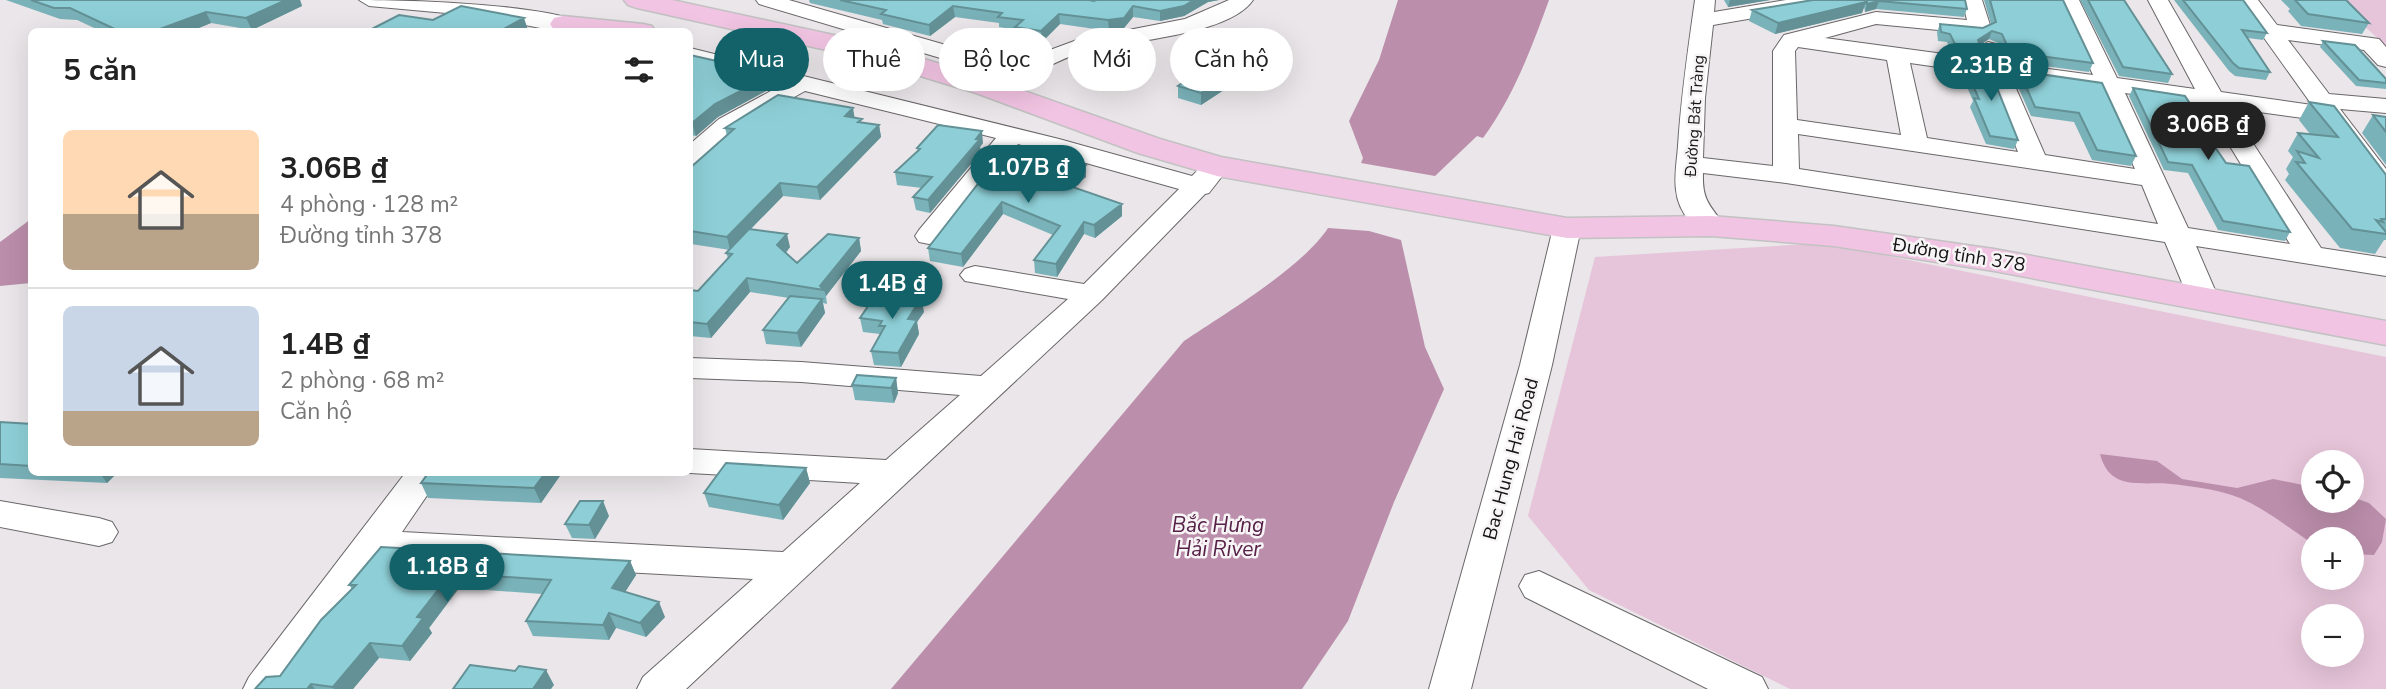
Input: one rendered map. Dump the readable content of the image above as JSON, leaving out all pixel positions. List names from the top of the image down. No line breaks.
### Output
{"streets":{"main road":["Đường tỉnh 378"],"street":["Đường Bát Tràng","Bac Hung Hai Road"]},"crossings":[["Đường Bát Tràng","Đường tỉnh 378"],["Đường tỉnh 378","Bac Hung Hai Road"]],"water":["Bắc Hưng Hải River"],"page":{"chip":["Mua","Thuê","Bộ lọc","Mới","Căn hộ"],"heading":"5 căn","price":["2.31B ₫","3.06B ₫","1.07B ₫","1.4B ₫","1.18B ₫"],"list":[{"name":"3.06B ₫","note":"4 phòng · 128 m² · Đường tỉnh 378"},{"name":"1.4B ₫","note":"2 phòng · 68 m² · Căn hộ"}],"map_buttons":["+","−"]}}
